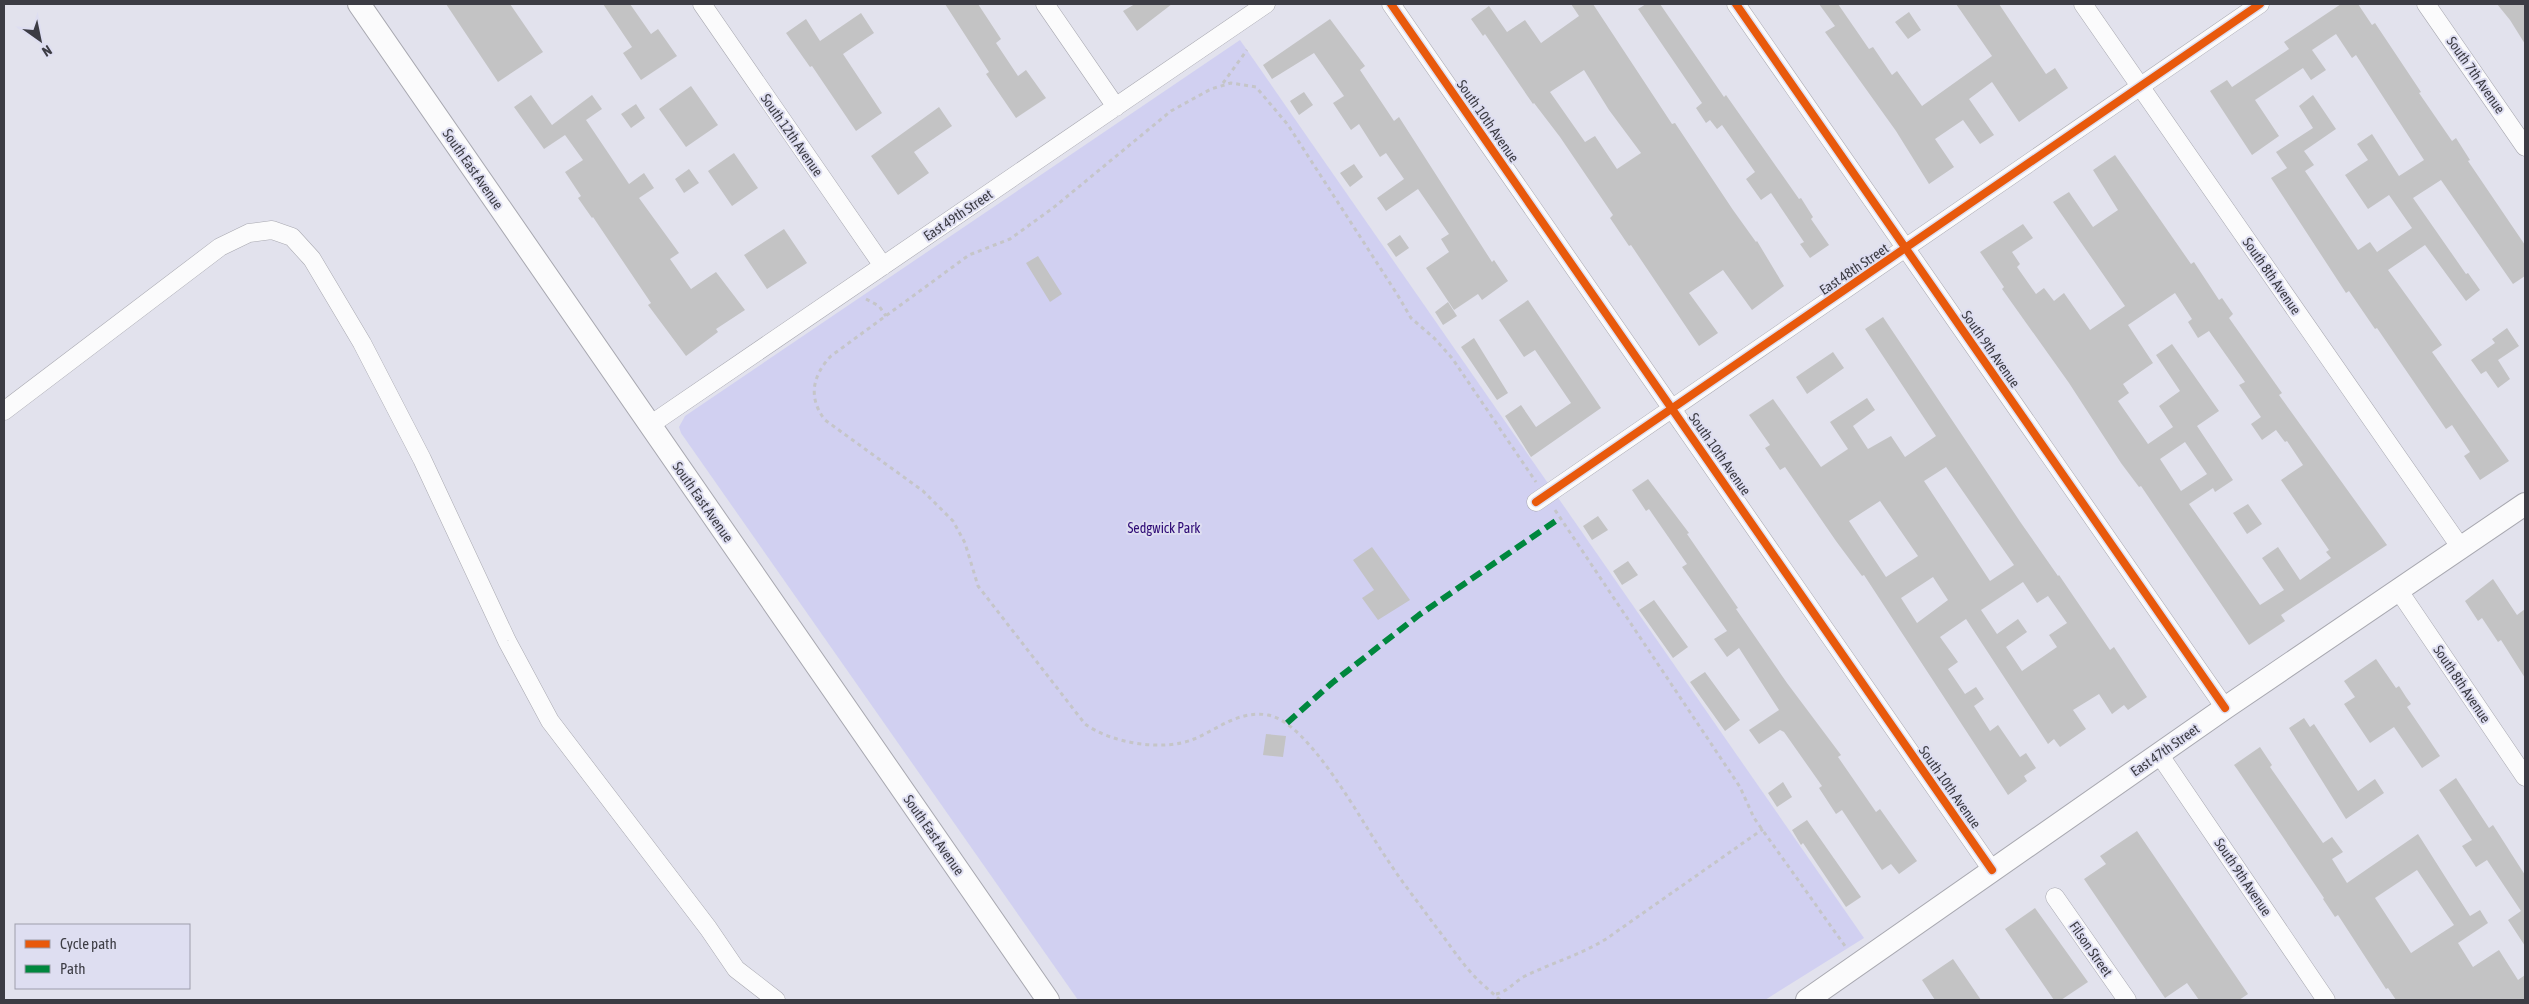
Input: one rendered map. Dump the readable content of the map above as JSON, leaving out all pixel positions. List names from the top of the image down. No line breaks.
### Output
{"streets":{"main road":["South East Avenue","East 47th Street"],"street":["South 7th Avenue","South 10th Avenue","South 12th Avenue","East 49th Street","East 48th Street","South 8th Avenue","South 9th Avenue","Filson Street"]},"crossings":[["South 10th Avenue","East 48th Street"],["South 10th Avenue","East 47th Street"],["South 12th Avenue","East 49th Street"],["South East Avenue","East 49th Street"],["East 48th Street","South 8th Avenue"],["East 48th Street","South 9th Avenue"],["South 8th Avenue","East 47th Street"],["South 9th Avenue","East 47th Street"]],"parks":["Sedgwick Park"],"legend":["Cycle path","Path"],"north":"bottom right"}
